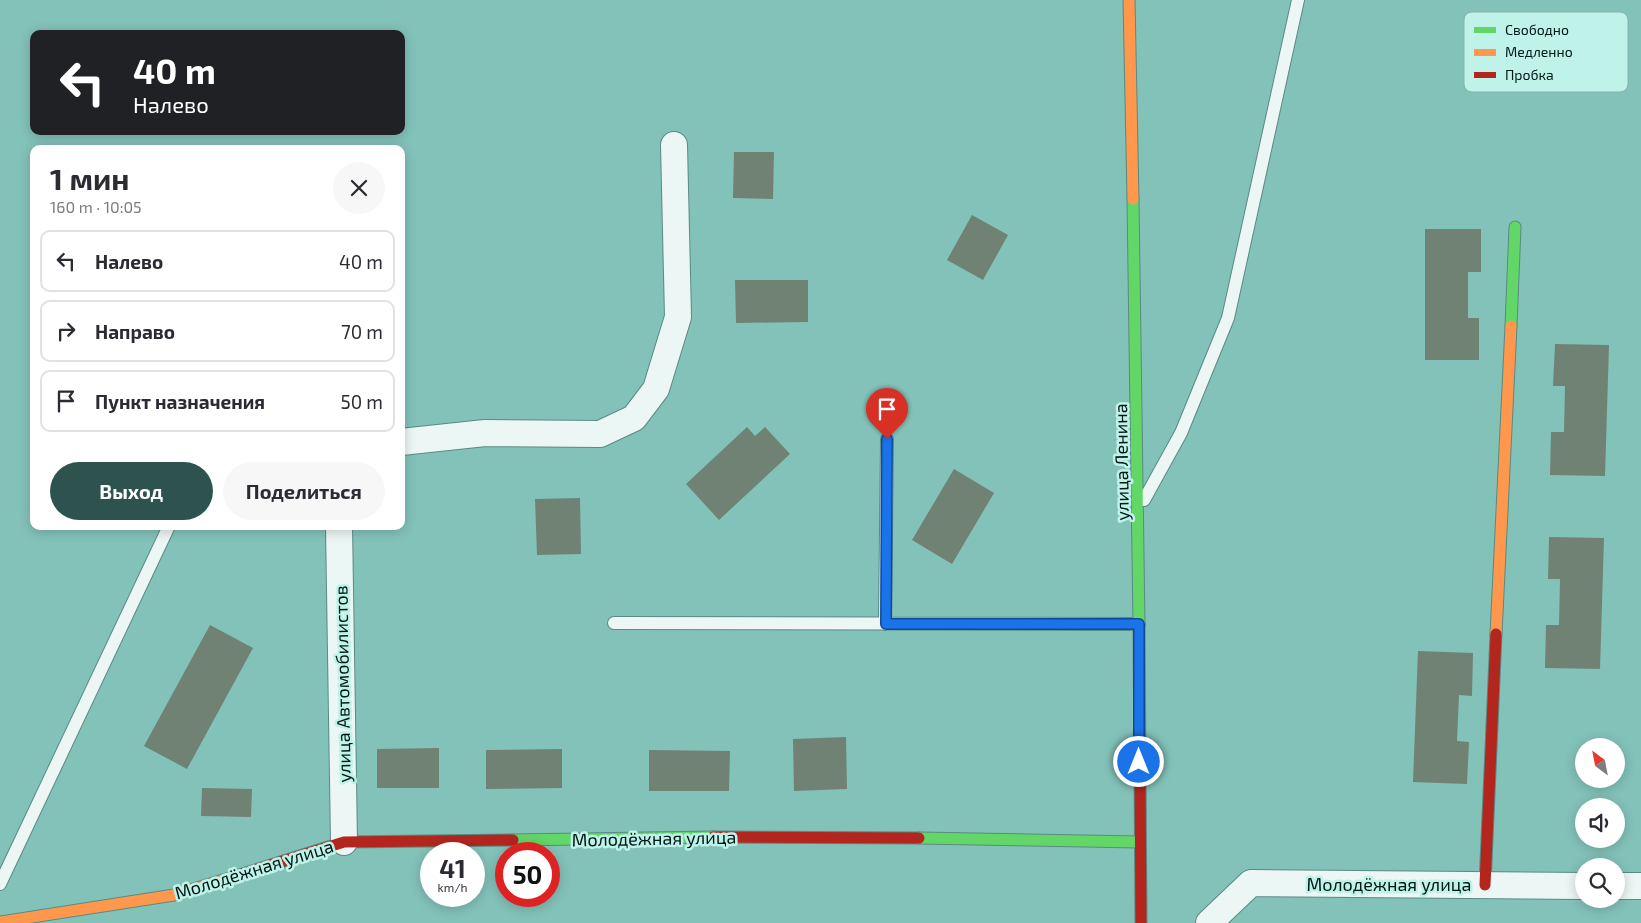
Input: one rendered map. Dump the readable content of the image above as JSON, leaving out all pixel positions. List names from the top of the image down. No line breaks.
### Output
{"streets":{"street":["улица Ленина","улица Автомобилистов","Молодёжная улица"]},"crossings":[["улица Ленина","Молодёжная улица"],["улица Автомобилистов","Молодёжная улица"]],"legend":["Свободно","Медленно","Пробка"],"north":"top left","page":{"turn":["40 m","Налево"],"heading":["1 мин","160 m · 10:05"],"list":[{"name":"Налево","value":"40 m"},{"name":"Направо","value":"70 m"},{"name":"Пункт назначения","value":"50 m"}],"buttons":["Выход","Поделиться"],"speed":"41 km/h","limit":"50"}}
